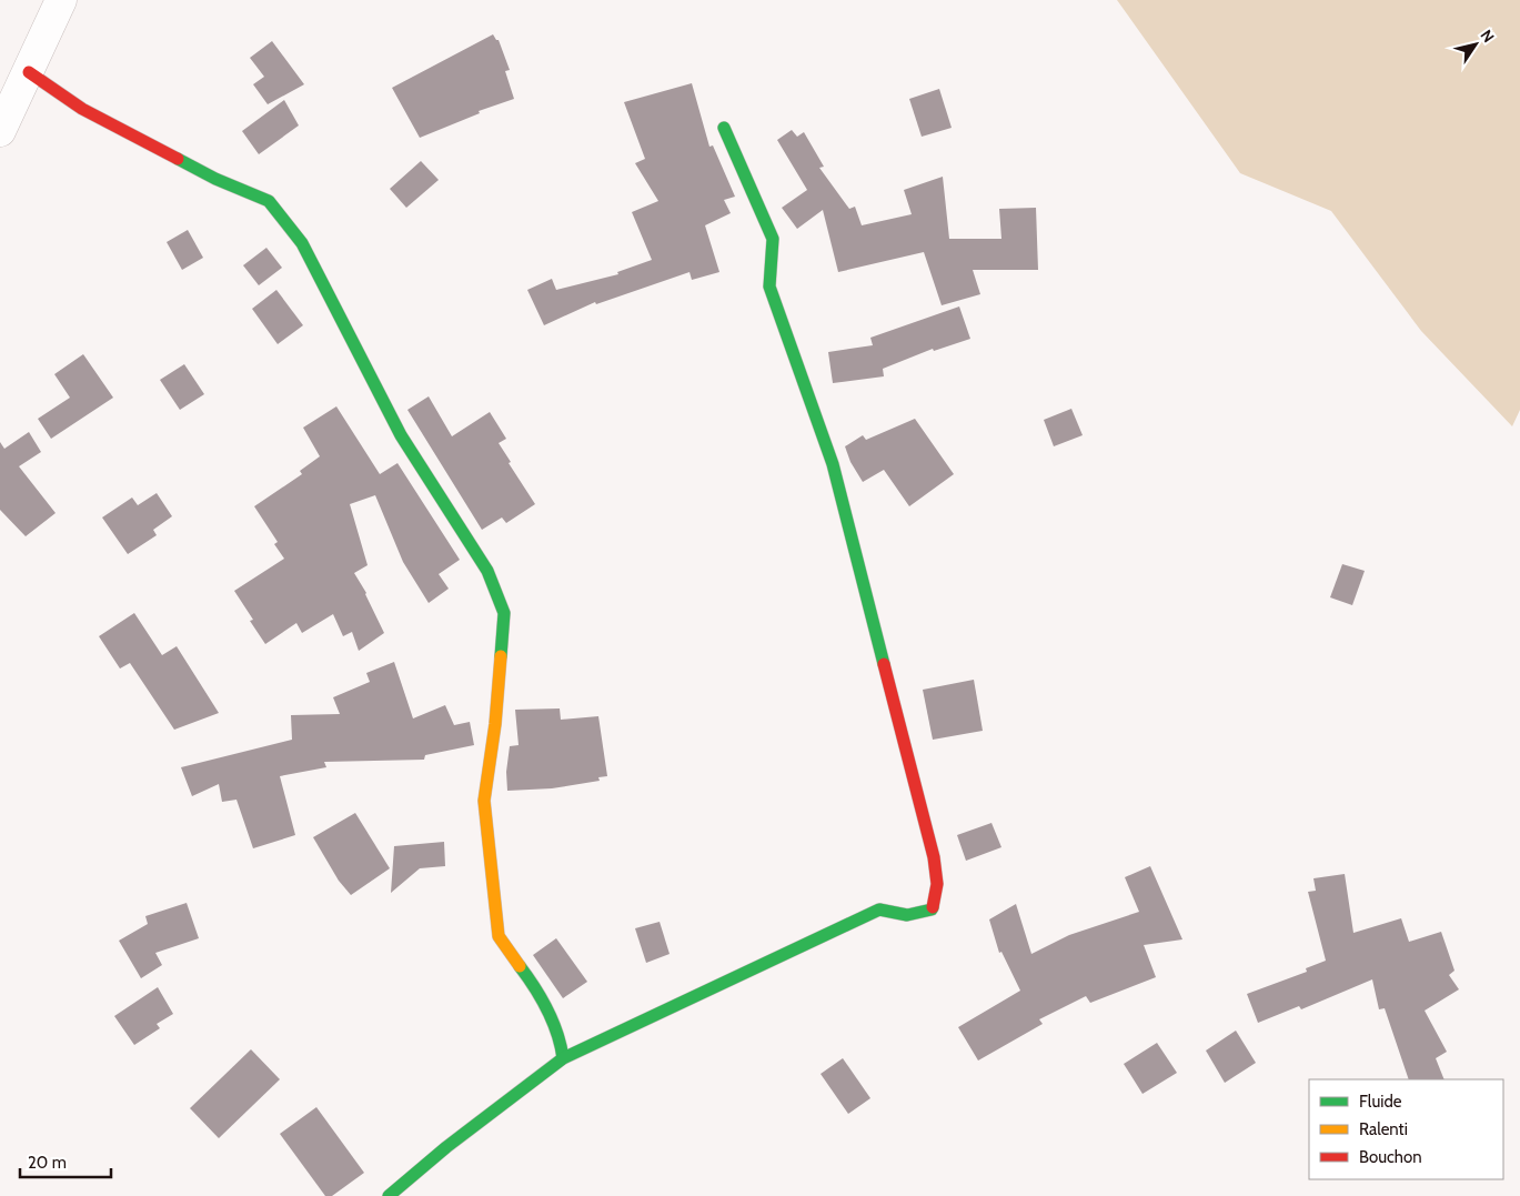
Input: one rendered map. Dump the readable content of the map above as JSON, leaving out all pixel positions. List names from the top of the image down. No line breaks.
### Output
{"legend":["Fluide","Ralenti","Bouchon"],"scale_bar":"20 m","north":"top right"}
